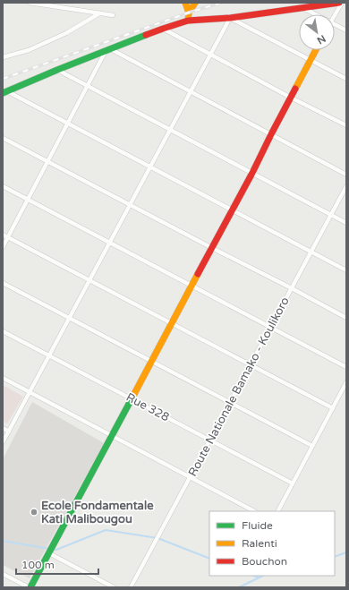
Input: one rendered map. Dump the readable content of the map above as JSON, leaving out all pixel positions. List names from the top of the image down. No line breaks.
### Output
{"streets":{"street":["Route Nationale Bamako - Koulikoro","Rue 328"]},"crossings":[["Route Nationale Bamako - Koulikoro","Rue 328"]],"places":["Ecole Fondamentale Kati Malibougou"],"legend":["Fluide","Ralenti","Bouchon"],"scale_bar":"100 m","north":"bottom right"}
